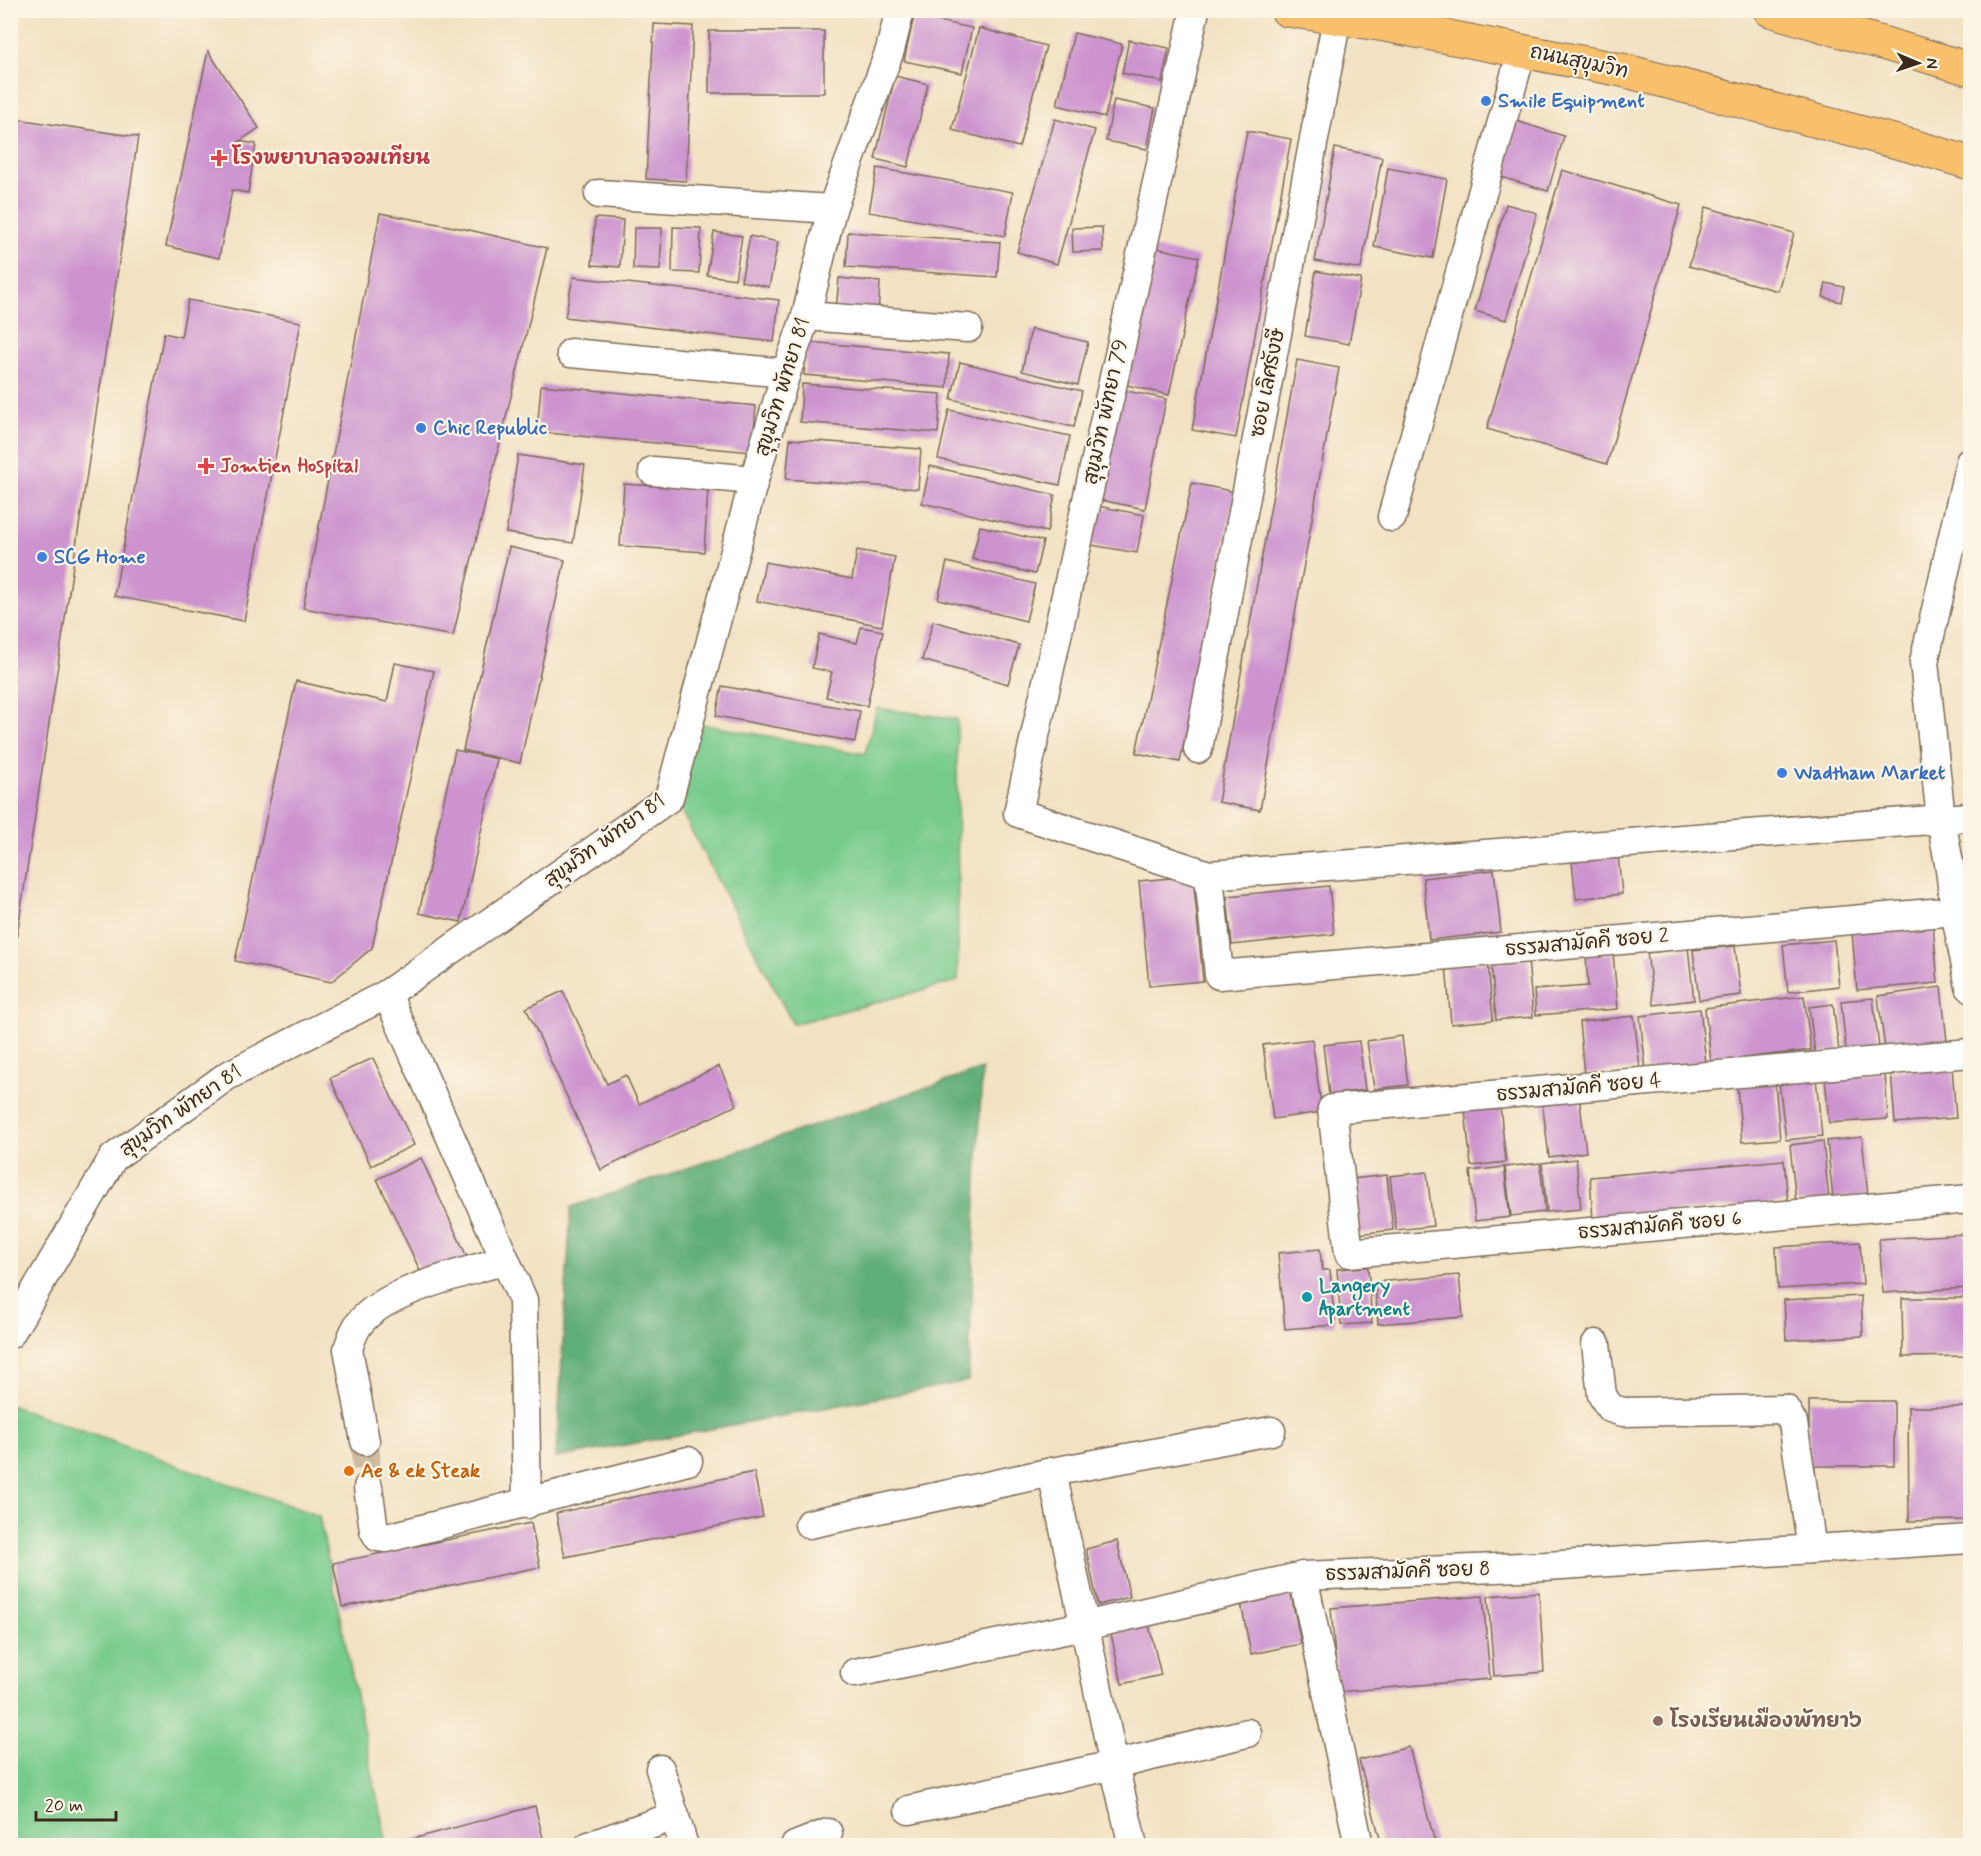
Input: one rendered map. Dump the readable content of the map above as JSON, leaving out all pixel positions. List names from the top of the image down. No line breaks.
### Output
{"streets":{"highway":["ถนนสุขุมวิท"],"street":["ซอย เลิศรังษี","สุขุมวิท พัทยา 81","สุขุมวิท พัทยา 79","ธรรมสามัคคี ซอย 2","ธรรมสามัคคี ซอย 4","ธรรมสามัคคี ซอย 6","ธรรมสามัคคี ซอย 8"]},"crossings":[["ถนนสุขุมวิท","ซอย เลิศรังษี"],["สุขุมวิท พัทยา 79","ธรรมสามัคคี ซอย 2"],["ธรรมสามัคคี ซอย 4","ธรรมสามัคคี ซอย 6"]],"places":{"other":["Smile Equipment","Chic Republic","SCG Home","Wadtham Market","Langery Apartment","Ae & ek Steak","โรงเรียนเมืองพัทยา๖"],"health":["โรงพยาบาลจอมเทียน","Jomtien Hospital"]},"scale_bar":"20 m","north":"right"}
